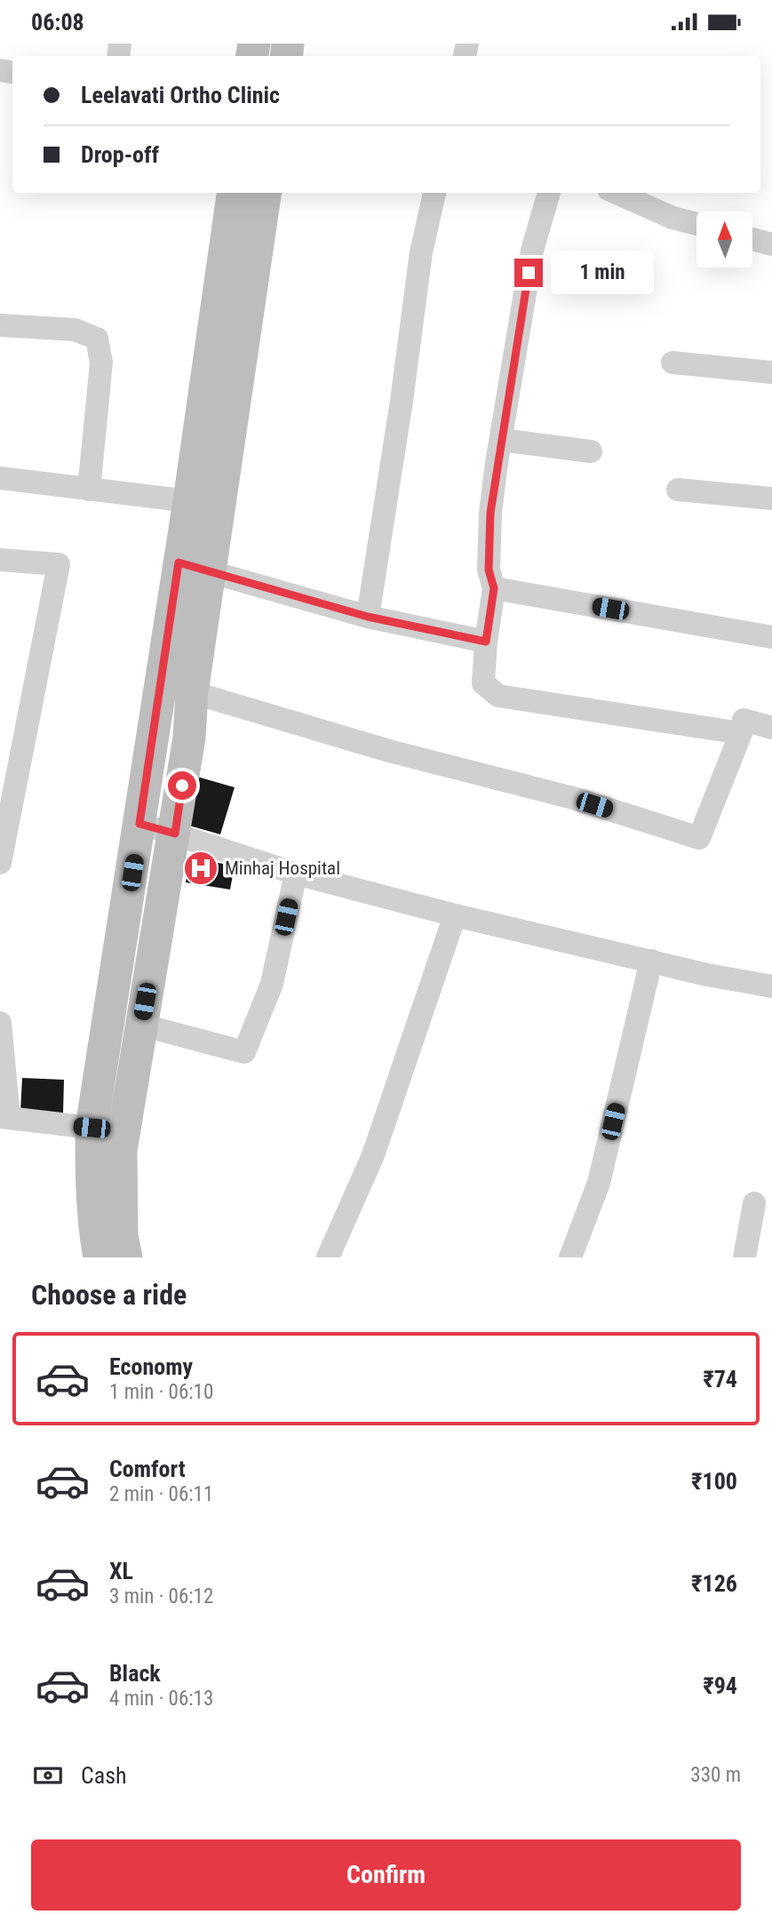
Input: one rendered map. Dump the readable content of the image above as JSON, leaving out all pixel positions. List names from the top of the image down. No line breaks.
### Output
{"places":{"hospital":["Minhaj Hospital"]},"north":"top","page":{"status":"06:08","banner":["Leelavati Ortho Clinic","Drop-off"],"bubble":"1 min","heading":"Choose a ride","list":[{"name":"Economy","note":"1 min · 06:10","value":"₹74"},{"name":"Comfort","note":"2 min · 06:11","value":"₹100"},{"name":"XL","note":"3 min · 06:12","value":"₹126"},{"name":"Black","note":"4 min · 06:13","value":"₹94"}],"pay":["Cash","330 m"],"buttons":"Confirm"}}
